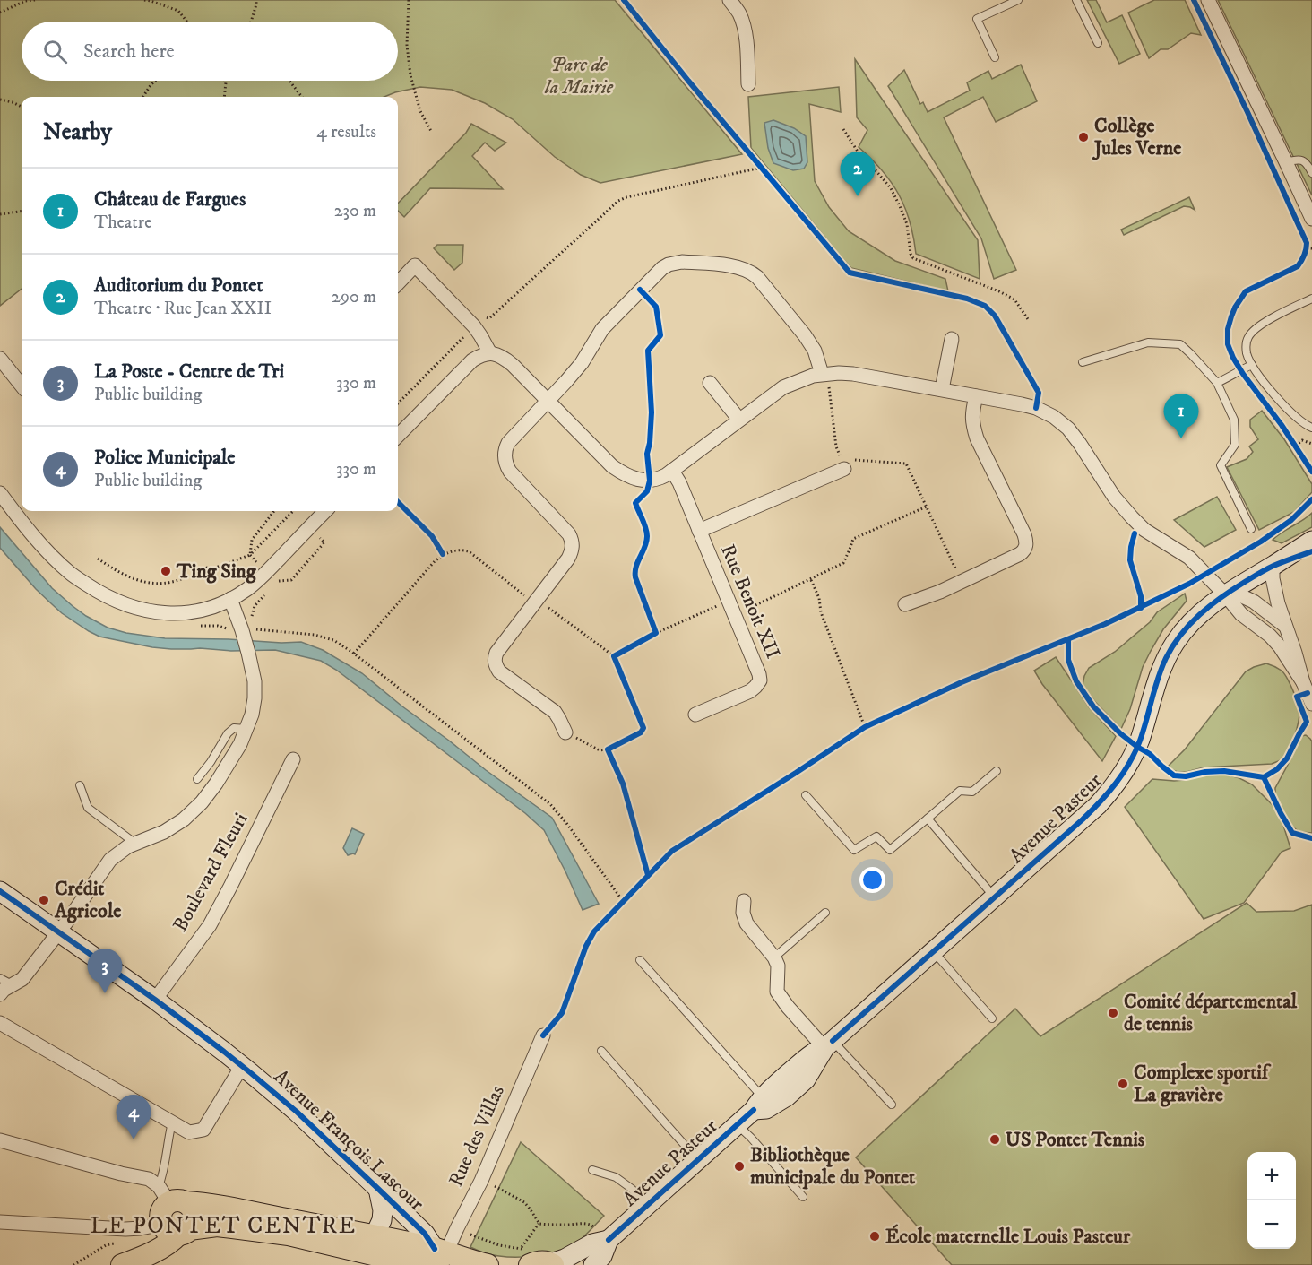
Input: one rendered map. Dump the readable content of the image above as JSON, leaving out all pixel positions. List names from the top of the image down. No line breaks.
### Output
{"streets":{"main road":["Avenue Pasteur","Avenue François Lascour"],"street":["Rue Benoit XII","Boulevard Fleuri","Rue des Villas"]},"crossings":[["Boulevard Fleuri","Avenue François Lascour"],["Rue des Villas","Avenue François Lascour"]],"districts":["LE PONTET CENTRE"],"parks":["Parc de la Mairie"],"places":["Collège Jules Verne","Ting Sing","Crédit Agricole","Comité départemental de tennis","Complexe sportif La gravière","US Pontet Tennis","Bibliothèque municipale du Pontet","École maternelle Louis Pasteur"],"page":{"search":"Search here","heading":["Nearby","4 results"],"pins":["2","1","3","4"],"list":[{"mark":"1","name":"Château de Fargues","note":"Theatre","value":"230 m"},{"mark":"2","name":"Auditorium du Pontet","note":"Theatre · Rue Jean XXII","value":"290 m"},{"mark":"3","name":"La Poste - Centre de Tri","note":"Public building","value":"330 m"},{"mark":"4","name":"Police Municipale","note":"Public building","value":"330 m"}],"map_buttons":["+","−"]}}
